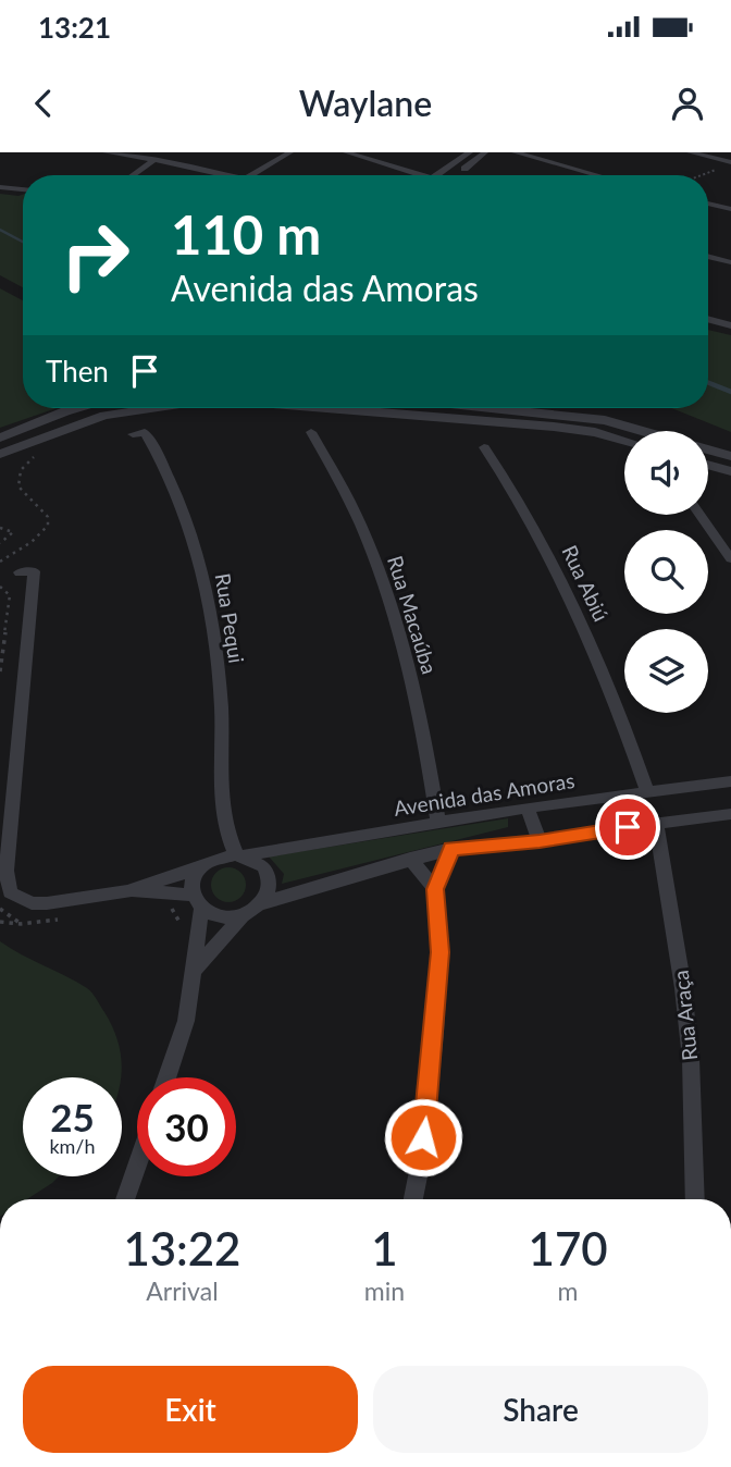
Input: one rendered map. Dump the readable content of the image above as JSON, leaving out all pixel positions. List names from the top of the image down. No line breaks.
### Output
{"streets":{"street":["Rua Abiú","Rua Macaúba","Rua Pequi","Avenida das Amoras","Rua Araça"]},"crossings":[["Rua Abiú","Avenida das Amoras"],["Rua Macaúba","Avenida das Amoras"],["Rua Pequi","Avenida das Amoras"]],"page":{"status":"13:21","header":"Waylane","turn":["110 m","Avenida das Amoras"],"then":"Then","speed":"25 km/h","limit":"30","eta":["13:22","Arrival","1","min","170","m"],"buttons":["Exit","Share"]}}
